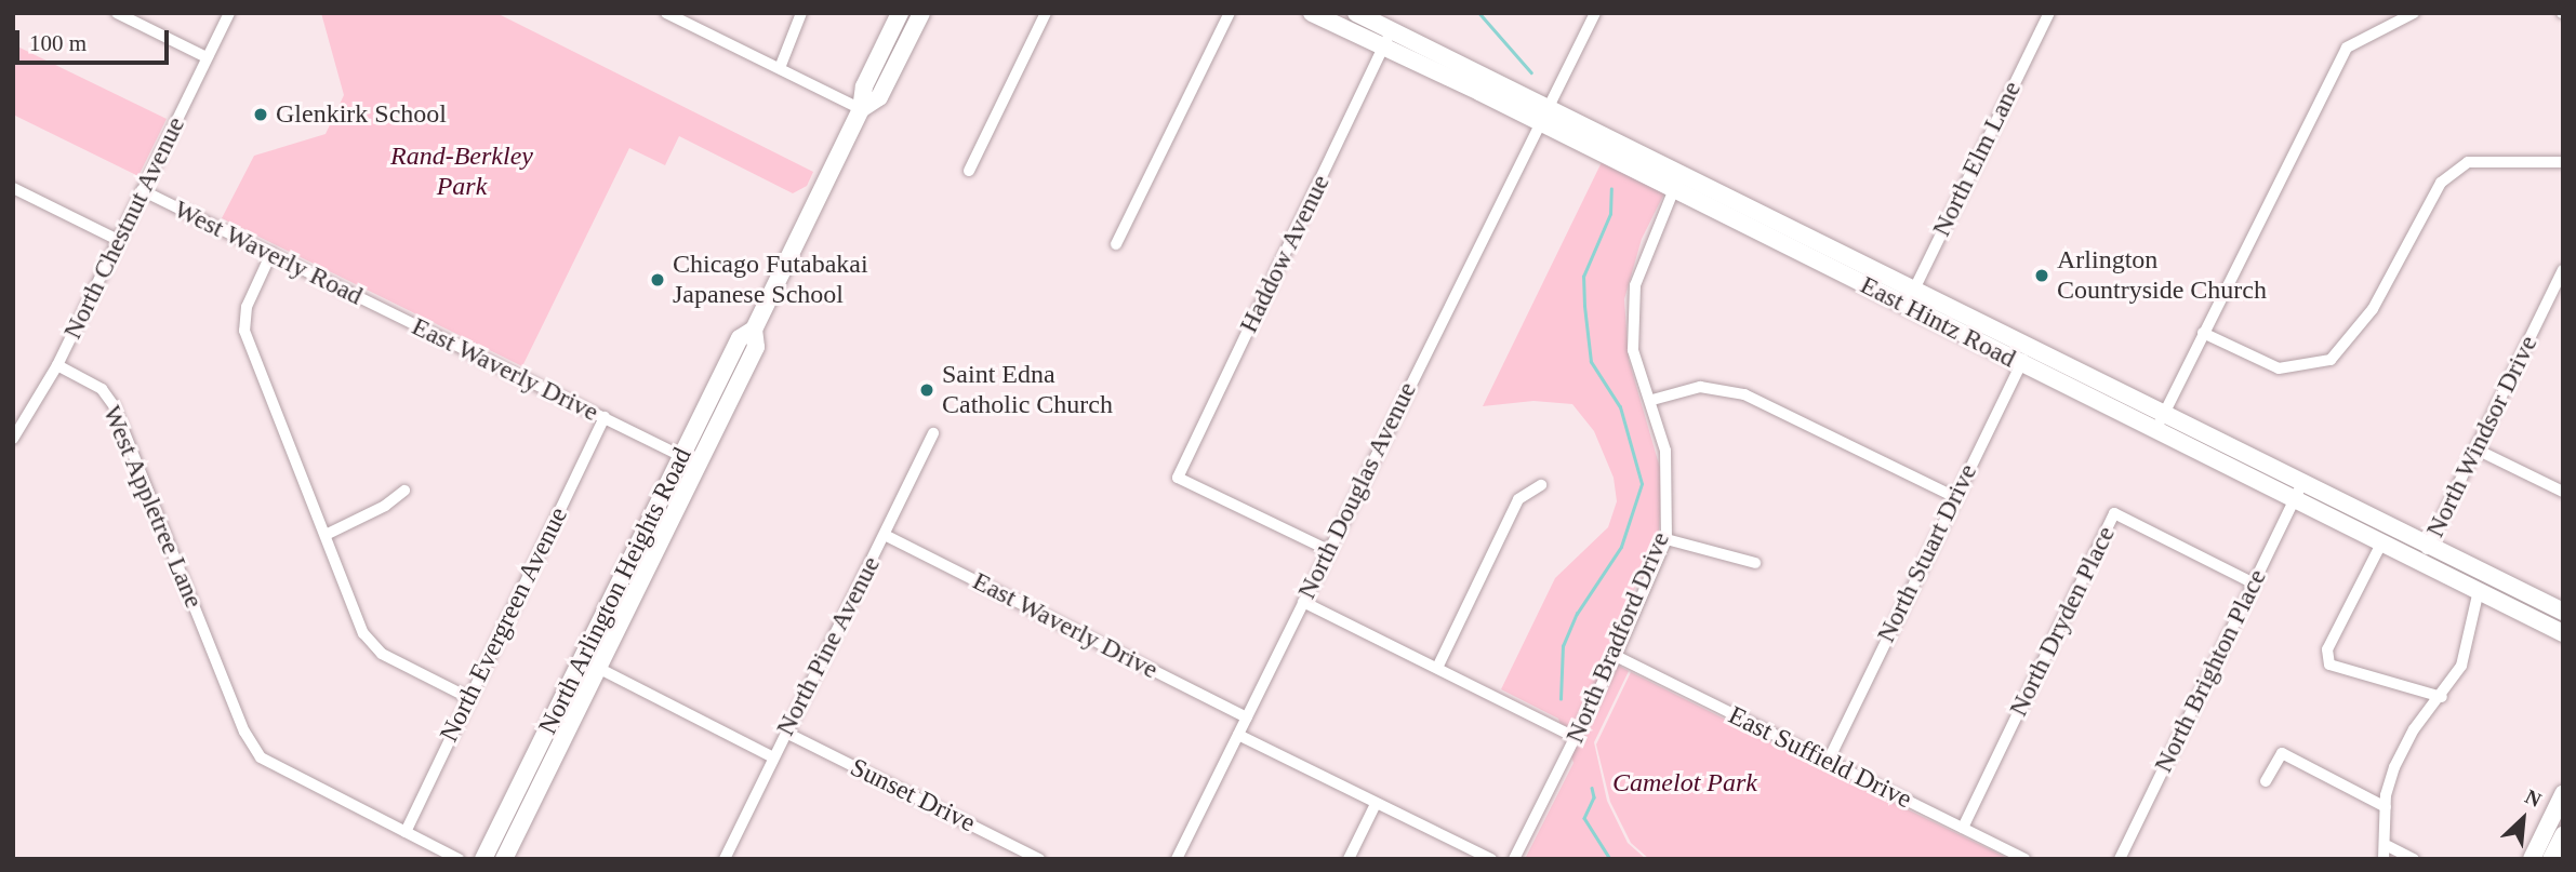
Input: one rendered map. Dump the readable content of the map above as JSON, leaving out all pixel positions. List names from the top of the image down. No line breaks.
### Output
{"streets":{"main road":["East Hintz Road","North Arlington Heights Road"],"street":["North Elm Lane","North Chestnut Avenue","West Waverly Road","Haddow Avenue","East Waverly Drive","North Windsor Drive","North Douglas Avenue","West Appletree Lane","North Stuart Drive","North Dryden Place","North Evergreen Avenue","North Bradford Drive","North Pine Avenue","North Brighton Place","East Suffield Drive","Sunset Drive"]},"crossings":[["North Elm Lane","East Hintz Road"],["North Chestnut Avenue","West Waverly Road"],["North Chestnut Avenue","West Appletree Lane"],["West Waverly Road","East Waverly Drive"],["Haddow Avenue","East Hintz Road"],["Haddow Avenue","North Douglas Avenue"],["East Hintz Road","North Windsor Drive"],["East Hintz Road","North Douglas Avenue"],["East Hintz Road","North Stuart Drive"],["East Hintz Road","North Bradford Drive"],["East Hintz Road","North Brighton Place"],["East Waverly Drive","North Douglas Avenue"],["East Waverly Drive","North Arlington Heights Road"],["East Waverly Drive","North Evergreen Avenue"],["East Waverly Drive","North Pine Avenue"],["West Appletree Lane","North Evergreen Avenue"],["North Stuart Drive","East Suffield Drive"],["North Dryden Place","North Brighton Place"],["North Dryden Place","East Suffield Drive"],["North Bradford Drive","East Suffield Drive"],["North Pine Avenue","Sunset Drive"]],"parks":["Rand-Berkley Park","Camelot Park"],"places":["Glenkirk School","Arlington Countryside Church","Chicago Futabakai Japanese School","Saint Edna Catholic Church"],"scale_bar":"100 m","north":"top right"}
